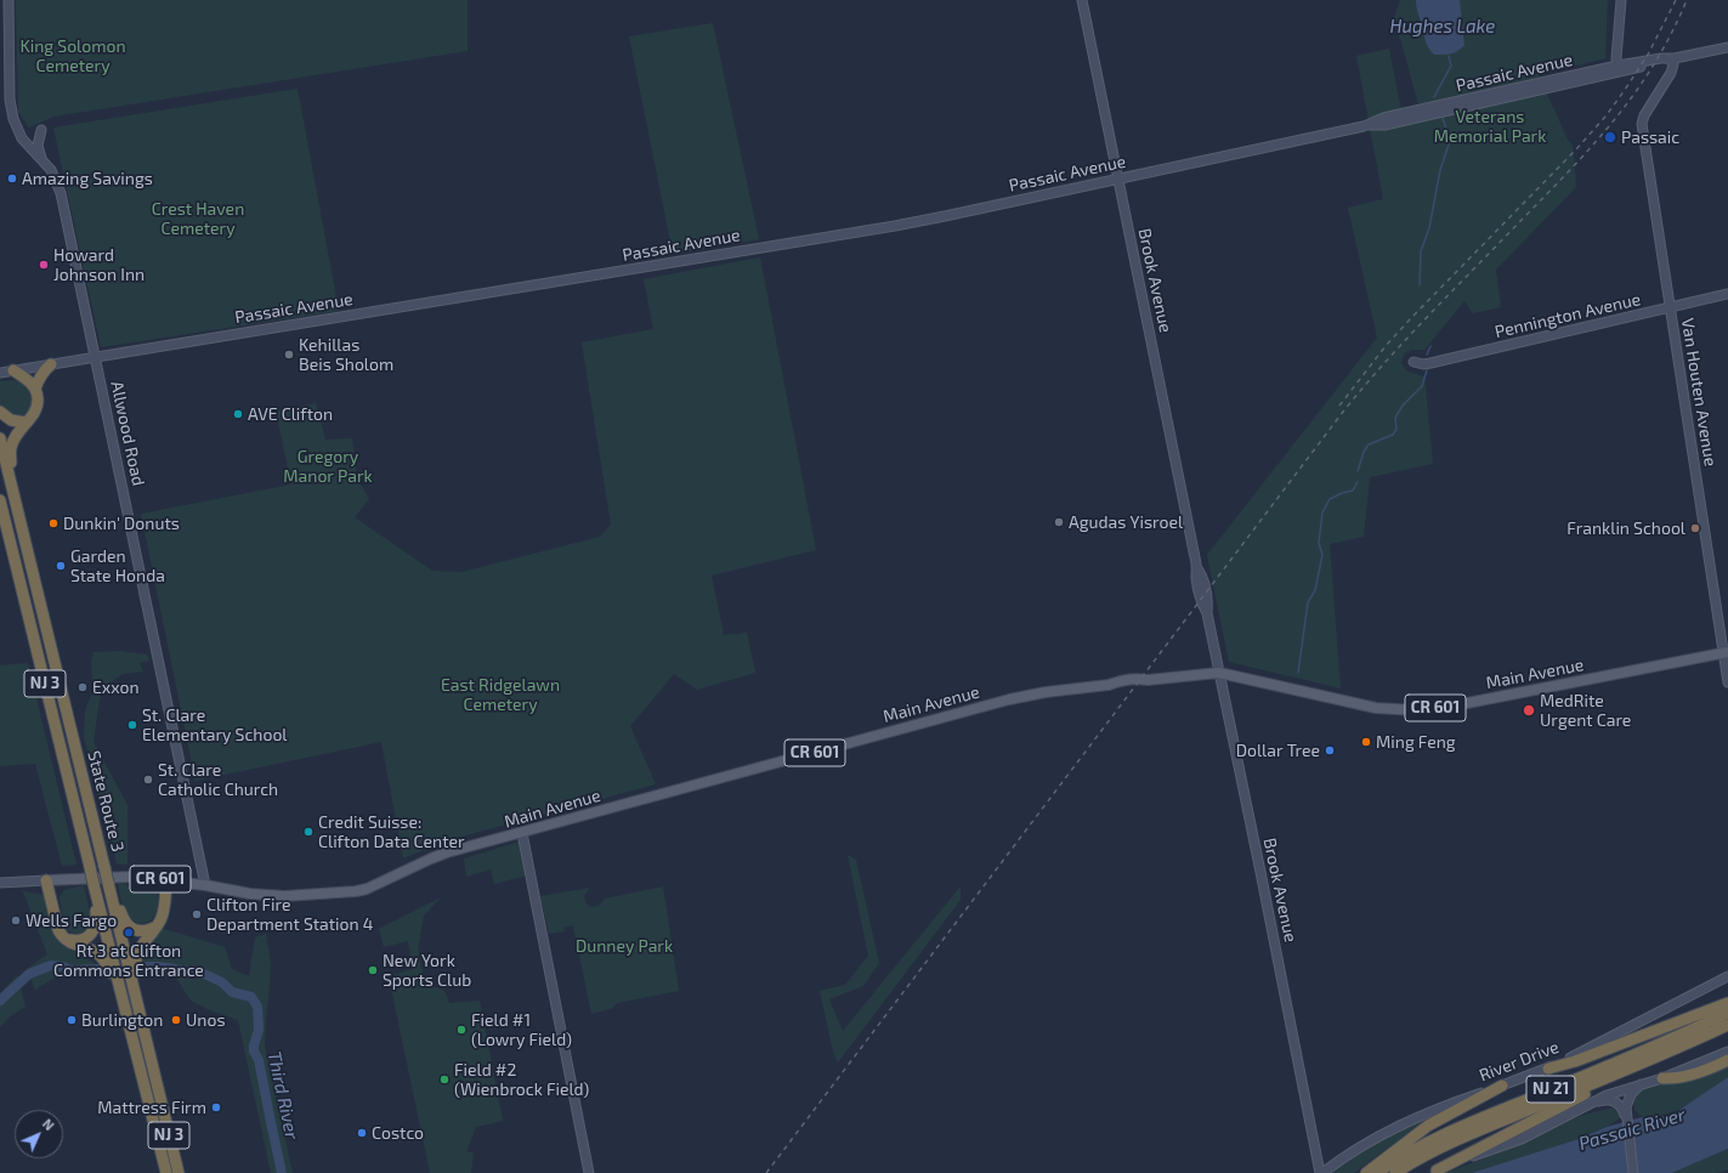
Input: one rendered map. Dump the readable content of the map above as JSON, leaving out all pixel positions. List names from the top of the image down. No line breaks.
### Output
{"streets":{"highway":["NJ 3","State Route 3","NJ 21"],"main road":["Passaic Avenue","Brook Avenue","Pennington Avenue","Van Houten Avenue","Allwood Road","Main Avenue","CR 601","River Drive"]},"crossings":[["Passaic Avenue","Brook Avenue"],["Passaic Avenue","Van Houten Avenue"],["Passaic Avenue","Allwood Road"],["Brook Avenue","Main Avenue"],["Brook Avenue","River Drive"],["Pennington Avenue","Van Houten Avenue"],["Van Houten Avenue","Main Avenue"],["Allwood Road","Main Avenue"]],"water":["Hughes Lake","Third River","Passaic River"],"parks":["King Solomon Cemetery","Veterans Memorial Park","Crest Haven Cemetery","Gregory Manor Park","East Ridgelawn Cemetery","Dunney Park"],"places":["Passaic","Amazing Savings","Howard Johnson Inn","Kehillas Beis Sholom","AVE Clifton","Agudas Yisroel","Dunkin' Donuts","Franklin School","Garden State Honda","Exxon","MedRite Urgent Care","St. Clare Elementary School","Ming Feng","Dollar Tree","St. Clare Catholic Church","Credit Suisse: Clifton Data Center","Clifton Fire Department Station 4","Wells Fargo","Rt 3 at Clifton Commons Entrance","New York Sports Club","Burlington","Unos","Field #1 (Lowry Field)","Field #2 (Wienbrock Field)","Mattress Firm","Costco"],"north":"top right"}
